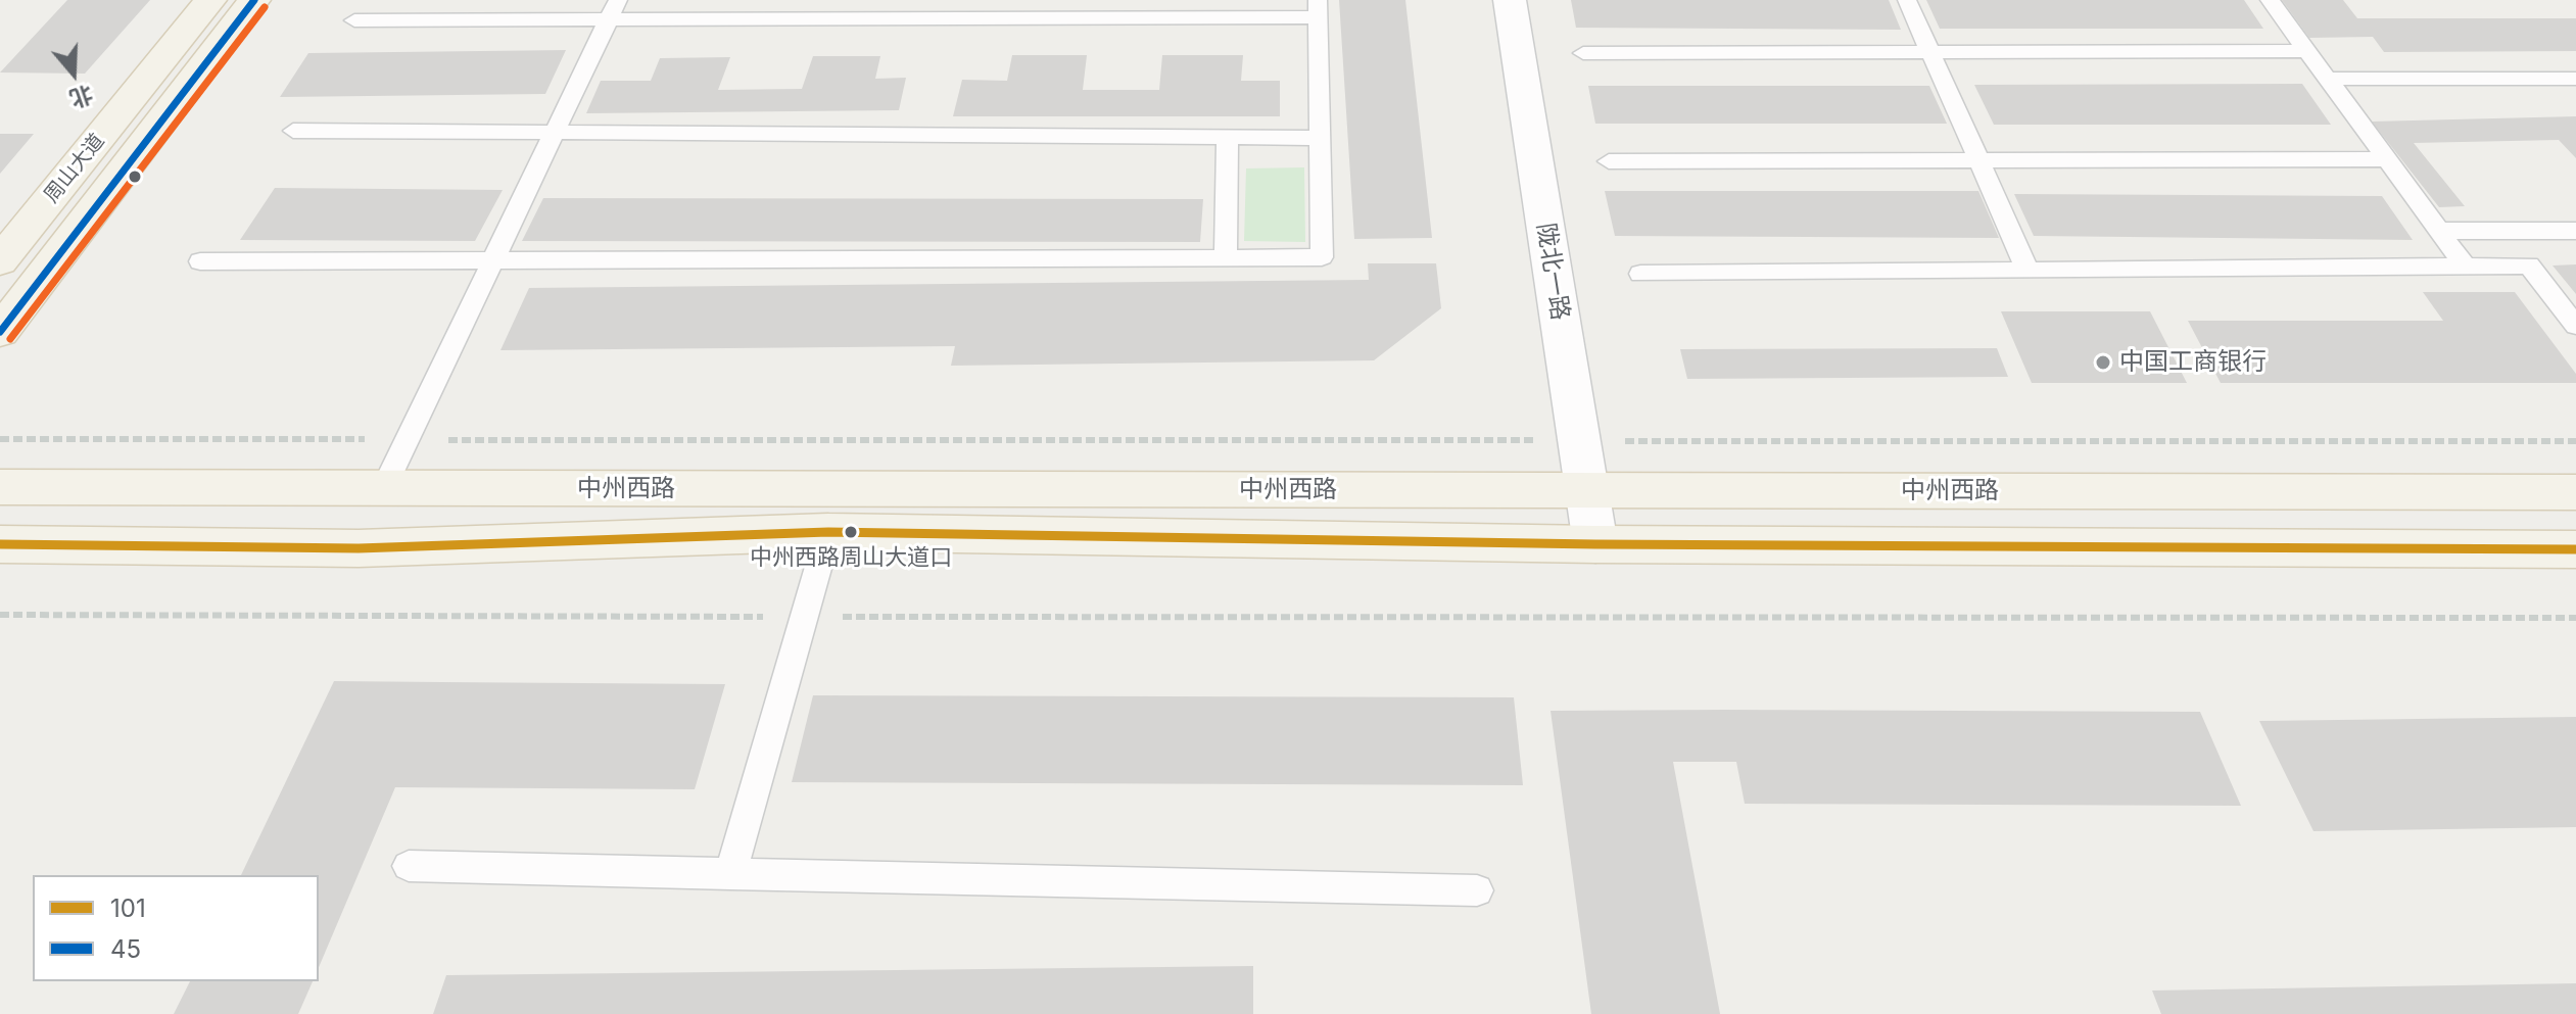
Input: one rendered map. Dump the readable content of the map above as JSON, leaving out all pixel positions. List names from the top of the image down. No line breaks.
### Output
{"streets":{"main road":["周山大道","中州西路"],"street":["陇北一路"]},"crossings":[["陇北一路","中州西路"]],"places":["中国工商银行","中州西路周山大道口"],"lines":["transit line 45","transit line 101"],"legend":["101","45"],"north":"bottom"}
